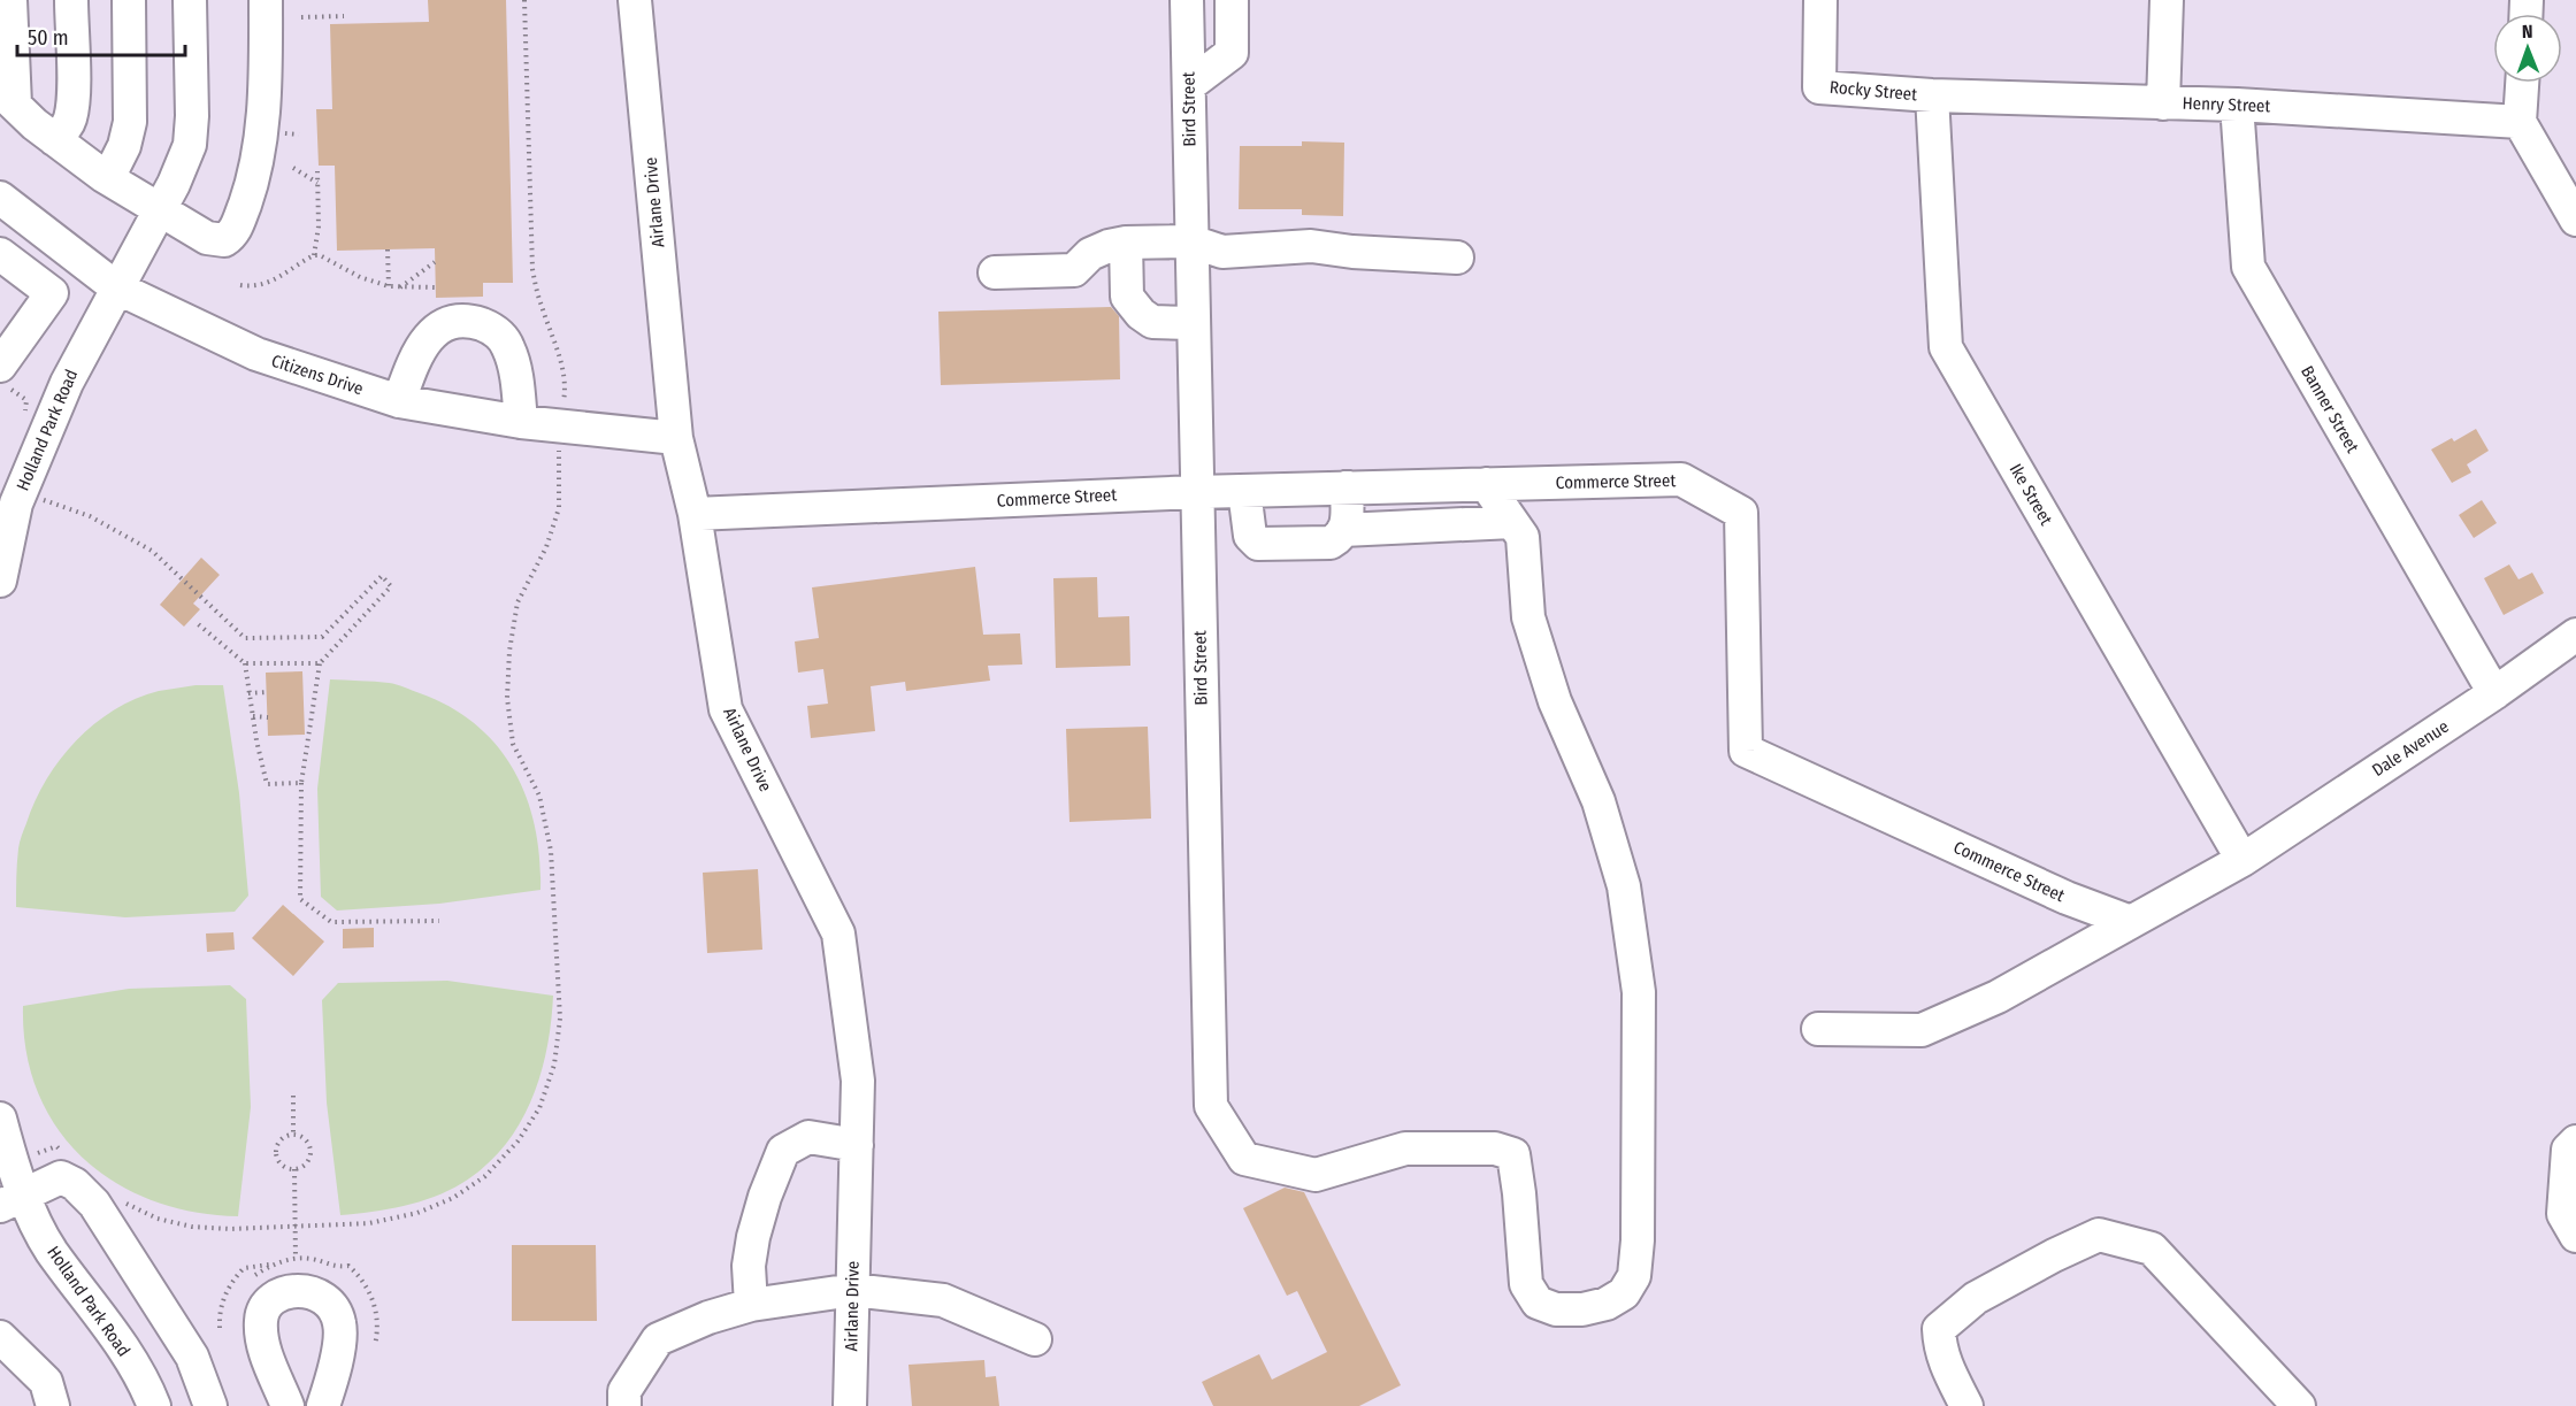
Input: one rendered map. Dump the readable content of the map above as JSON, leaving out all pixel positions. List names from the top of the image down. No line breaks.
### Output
{"streets":{"street":["Rocky Street","Henry Street","Bird Street","Airlane Drive","Citizens Drive","Banner Street","Holland Park Road","Commerce Street","Ike Street","Dale Avenue"]},"crossings":[["Rocky Street","Henry Street"],["Rocky Street","Ike Street"],["Henry Street","Banner Street"],["Henry Street","Ike Street"],["Bird Street","Commerce Street"],["Airlane Drive","Citizens Drive"],["Airlane Drive","Commerce Street"],["Citizens Drive","Holland Park Road"],["Banner Street","Dale Avenue"],["Ike Street","Dale Avenue"]],"scale_bar":"50 m","north":"top"}
